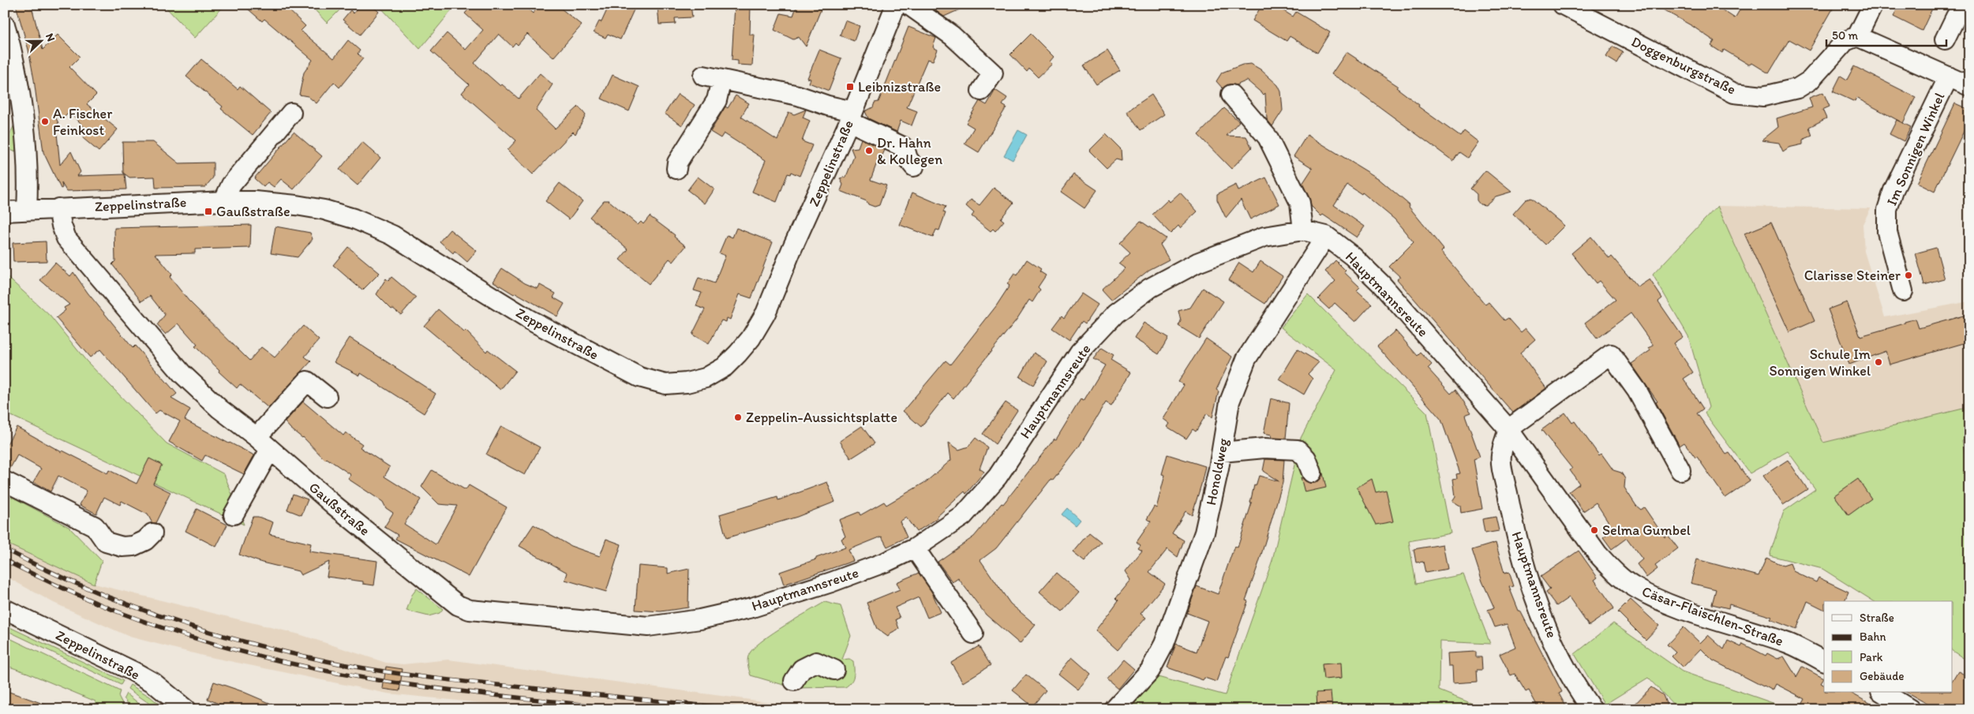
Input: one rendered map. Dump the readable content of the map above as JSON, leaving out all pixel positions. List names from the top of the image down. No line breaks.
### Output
{"streets":{"street":["Doggenburgstraße","Im Sonnigen Winkel","Zeppelinstraße","Hauptmannsreute","Honoldweg","Gaußstraße","Cäsar-Flaischlen-Straße"]},"crossings":[["Zeppelinstraße","Gaußstraße"],["Hauptmannsreute","Honoldweg"],["Hauptmannsreute","Gaußstraße"],["Hauptmannsreute","Cäsar-Flaischlen-Straße"]],"places":{"transit":["Leibnizstraße","Gaußstraße"],"other":["A. Fischer Feinkost","Dr. Hahn & Kollegen","Clarisse Steiner","Schule Im Sonnigen Winkel","Zeppelin-Aussichtsplatte","Selma Gumbel"]},"legend":["Straße","Bahn","Park","Gebäude"],"scale_bar":"50 m","north":"right"}
